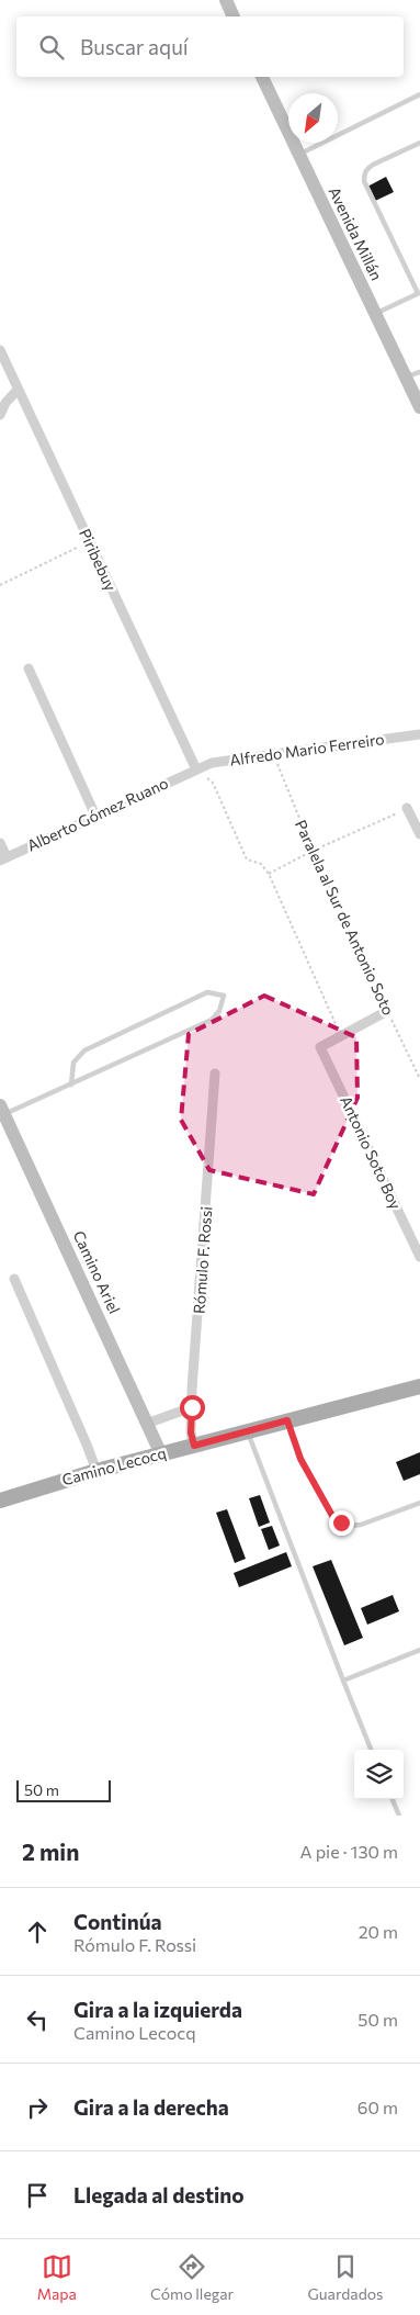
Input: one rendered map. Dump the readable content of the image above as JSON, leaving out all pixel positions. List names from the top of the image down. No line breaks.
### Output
{"streets":{"main road":["Camino Lecocq"],"street":["Avenida Millán","Piribebuy","Alfredo Mario Ferreiro","Alberto Gómez Ruano","Antonio Soto Boy","Rómulo F. Rossi","Camino Ariel"],"path":["Paralela al Sur de Antonio Soto"]},"crossings":[["Piribebuy","Alfredo Mario Ferreiro"],["Piribebuy","Alberto Gómez Ruano"],["Alfredo Mario Ferreiro","Alberto Gómez Ruano"],["Alfredo Mario Ferreiro","Paralela al Sur de Antonio Soto"],["Rómulo F. Rossi","Camino Lecocq"],["Camino Ariel","Camino Lecocq"]],"scale_bar":"50 m","north":"bottom left","page":{"search":"Buscar aquí","scale":"50 m","heading":["2 min","A pie · 130 m"],"list":[["Continúa","Rómulo F. Rossi","20 m"],["Gira a la izquierda","Camino Lecocq","50 m"],["Gira a la derecha","60 m"],"Llegada al destino"],"nav":["Mapa","Cómo llegar","Guardados"]}}
